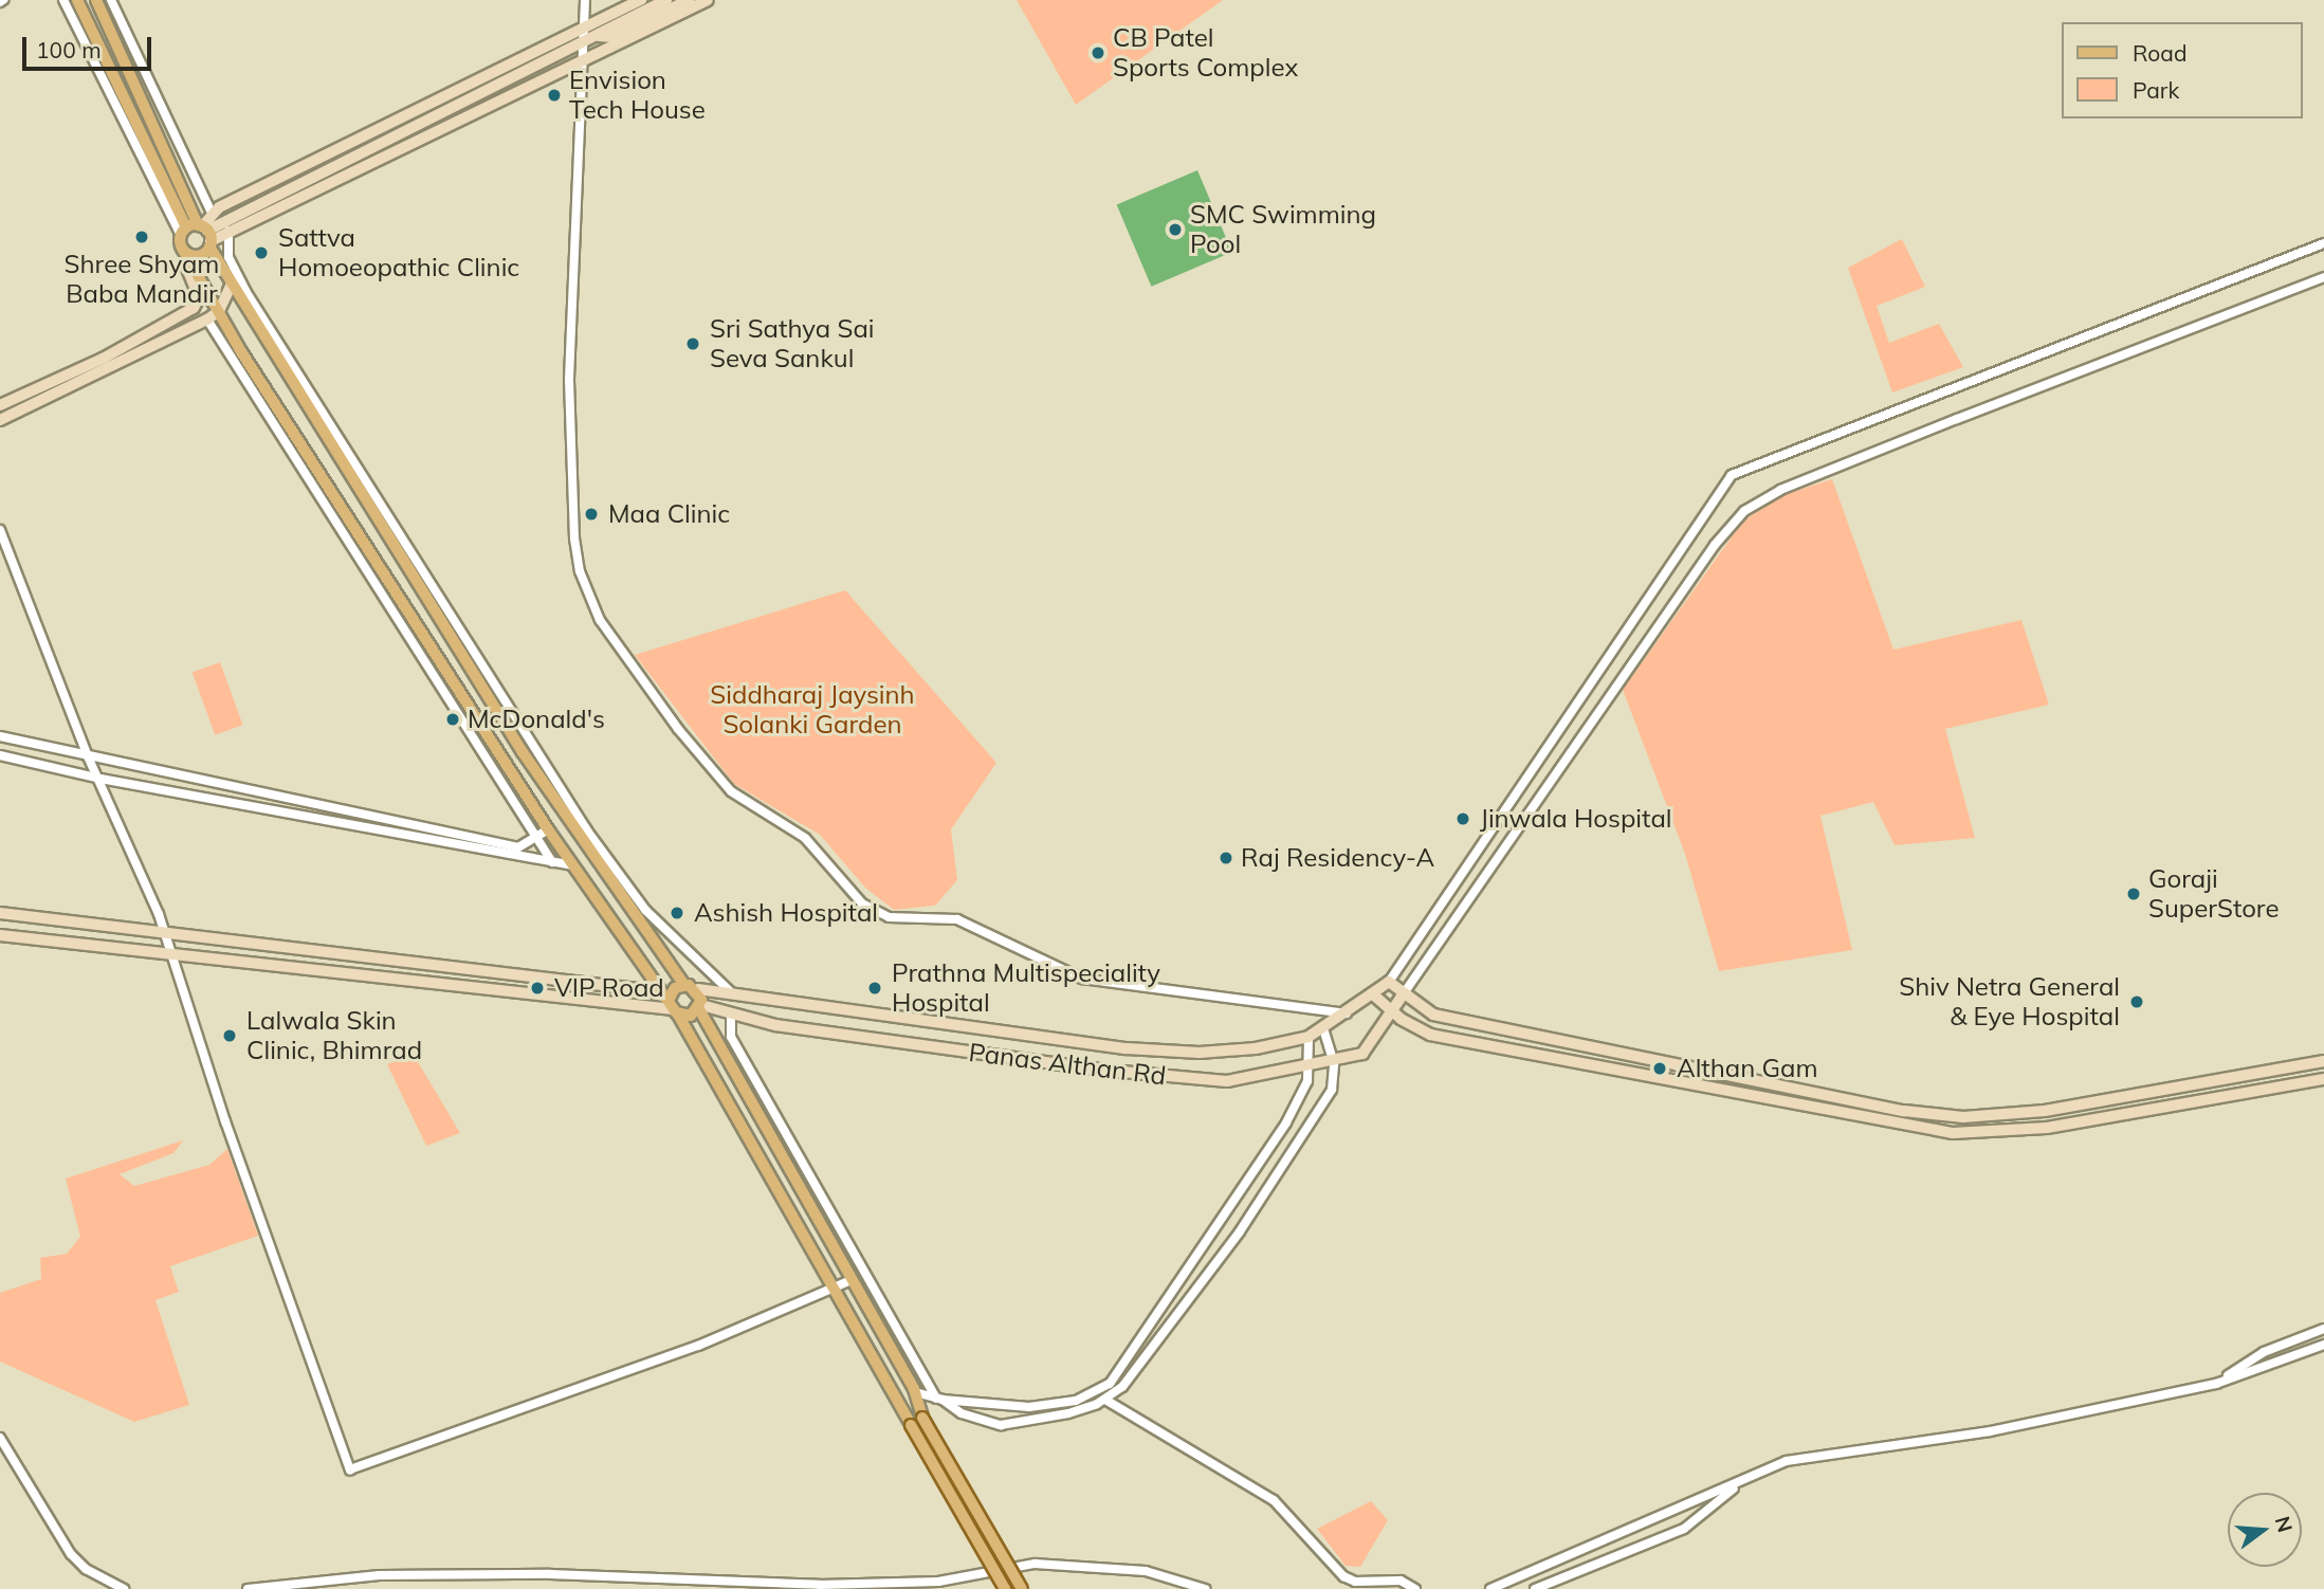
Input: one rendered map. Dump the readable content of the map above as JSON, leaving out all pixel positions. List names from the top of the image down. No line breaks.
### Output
{"streets":{"main road":["Panas Althan Rd"]},"parks":["Siddharaj Jaysinh Solanki Garden"],"places":["CB Patel Sports Complex","Envision Tech House","SMC Swimming Pool","Shree Shyam Baba Mandir","Sattva Homoeopathic Clinic","Sri Sathya Sai Seva Sankul","Maa Clinic","McDonald's","Jinwala Hospital","Raj Residency-A","Goraji SuperStore","Ashish Hospital","VIP Road","Prathna Multispeciality Hospital","Shiv Netra General & Eye Hospital","Lalwala Skin Clinic, Bhimrad","Althan Gam"],"legend":["Road","Park"],"scale_bar":"100 m","north":"right"}
